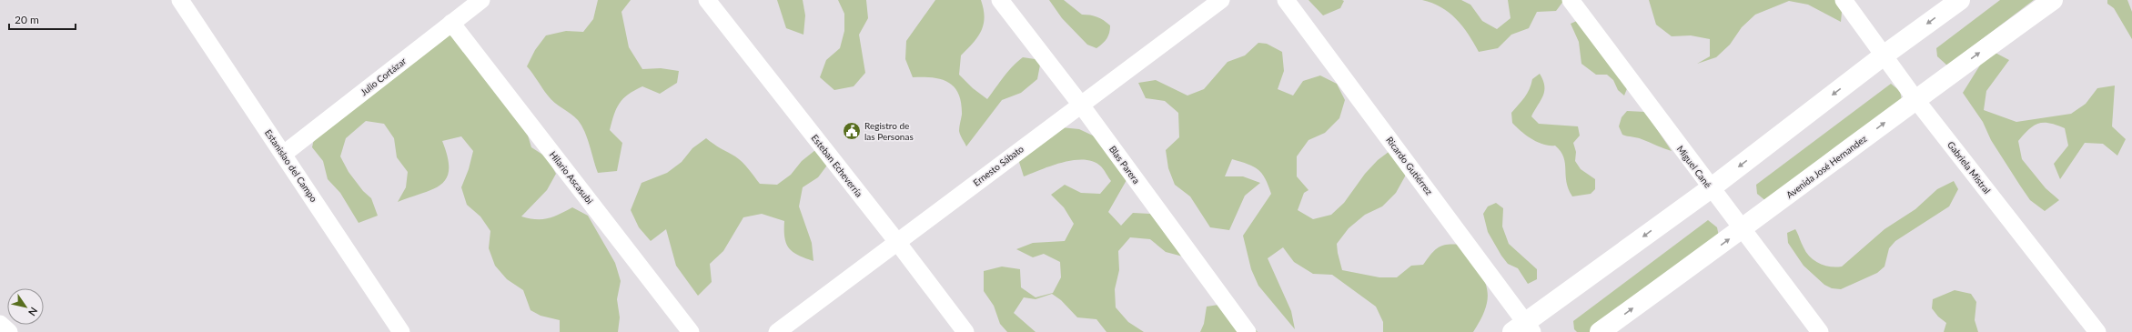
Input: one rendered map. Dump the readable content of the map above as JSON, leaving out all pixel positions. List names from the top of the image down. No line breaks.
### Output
{"streets":{"street":["Julio Cortázar","Blas Parera","Estanislao del Campo","Esteban Echeverría","Ernesto Sábato","Ricardo Gutiérrez","Miguel Cané","Avenida José Hernandez","Gabriela Mistral","Hilario Ascasubi"]},"crossings":[["Julio Cortázar","Estanislao del Campo"],["Julio Cortázar","Hilario Ascasubi"],["Blas Parera","Ernesto Sábato"],["Esteban Echeverría","Ernesto Sábato"],["Miguel Cané","Avenida José Hernandez"],["Avenida José Hernandez","Gabriela Mistral"]],"places":{"public building":["Registro de las Personas"]},"scale_bar":"20 m","north":"bottom right"}
